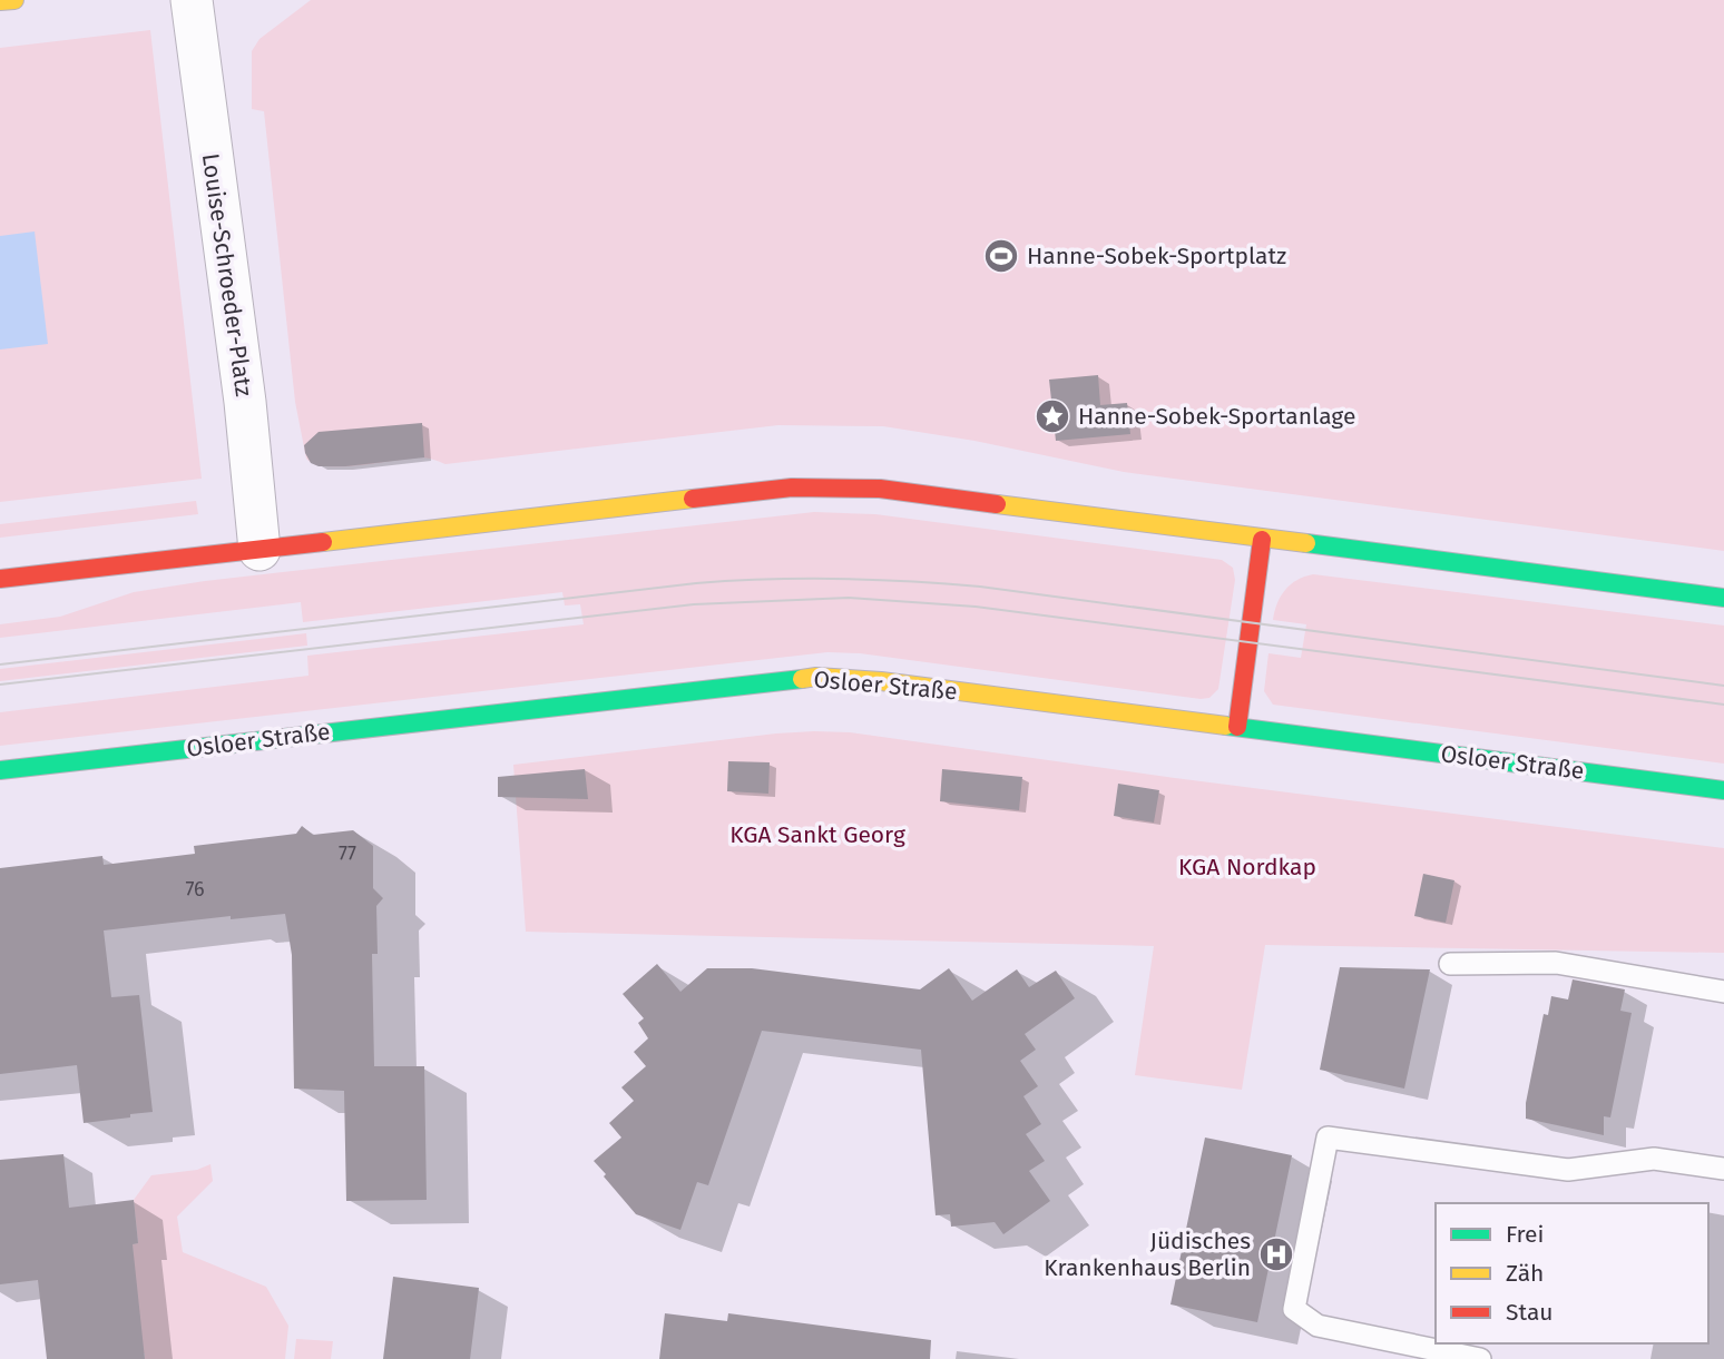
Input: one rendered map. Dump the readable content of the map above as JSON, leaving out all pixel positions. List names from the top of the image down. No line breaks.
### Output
{"streets":{"main road":["Osloer Straße"],"street":["Louise-Schroeder-Platz"]},"parks":["KGA Sankt Georg","KGA Nordkap"],"places":{"sports":["Hanne-Sobek-Sportplatz"],"place":["Hanne-Sobek-Sportanlage"],"hospital":["Jüdisches Krankenhaus Berlin"]},"house_numbers":["77","76"],"legend":["Frei","Zäh","Stau"]}
